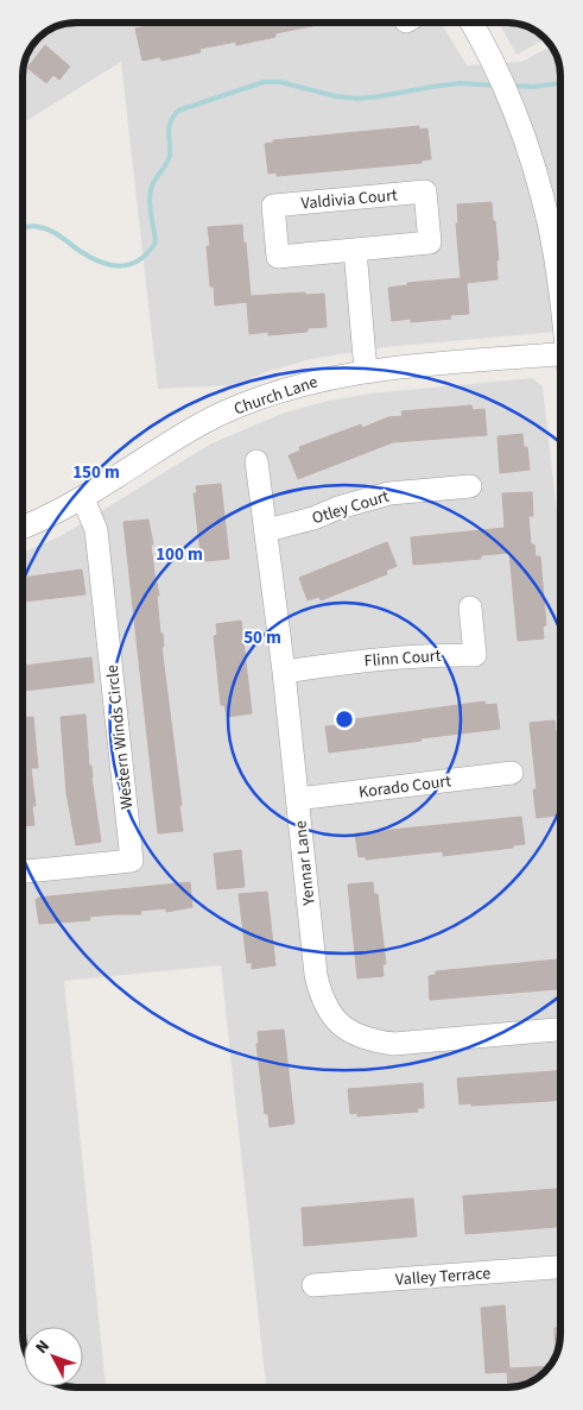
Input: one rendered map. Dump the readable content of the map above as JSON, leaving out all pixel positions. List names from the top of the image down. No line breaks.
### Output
{"streets":{"street":["Valdivia Court","Church Lane","Otley Court","Flinn Court","Western Winds Circle","Korado Court","Yennar Lane","Valley Terrace"]},"crossings":[["Church Lane","Western Winds Circle"],["Otley Court","Yennar Lane"],["Flinn Court","Yennar Lane"],["Korado Court","Yennar Lane"]],"north":"top left","rings":["150 m","100 m","50 m"]}
